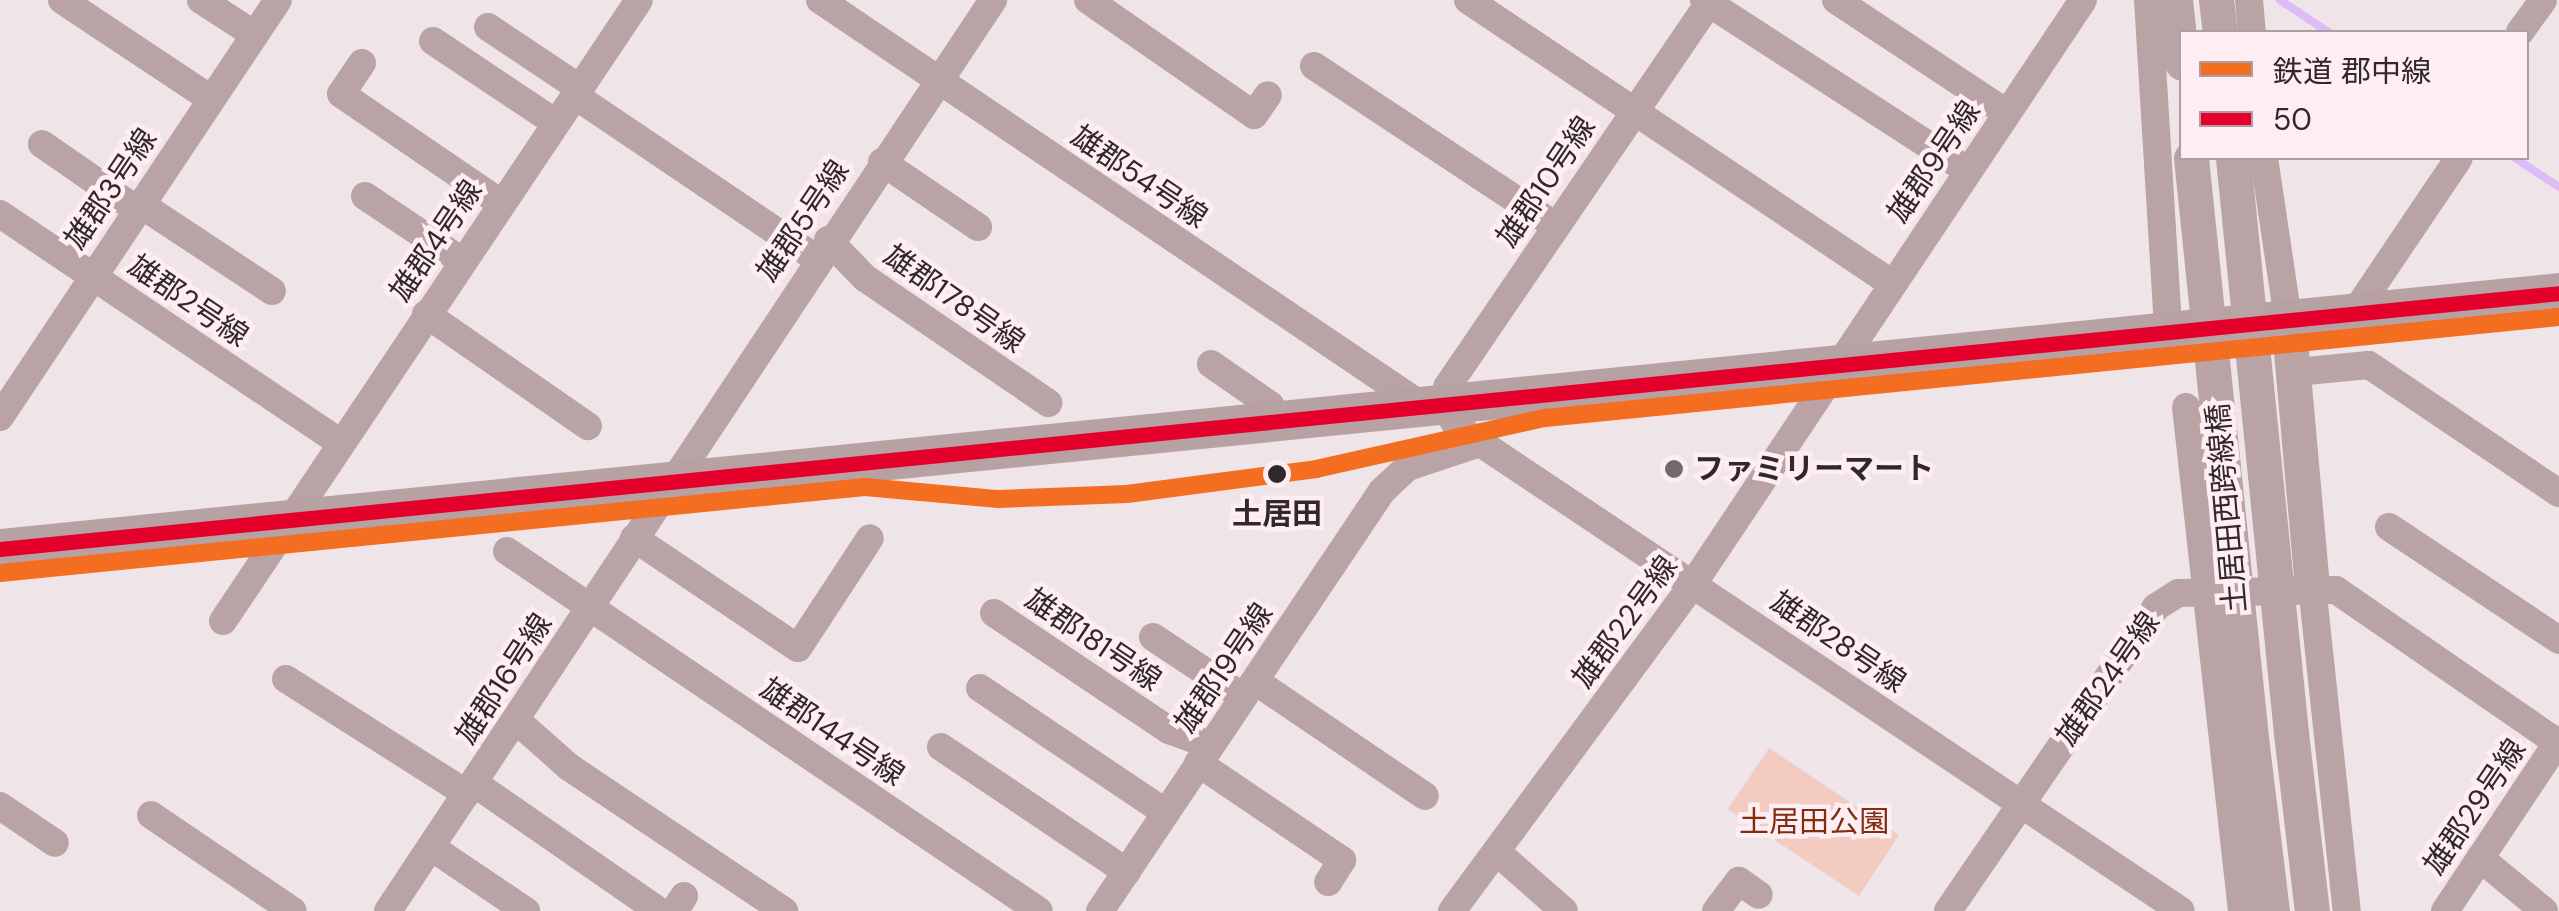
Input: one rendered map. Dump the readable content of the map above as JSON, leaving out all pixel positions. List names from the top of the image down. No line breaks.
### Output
{"streets":{"street":["雄郡9号線","雄郡54号線","雄郡10号線","雄郡3号線","雄郡5号線","雄郡4号線","雄郡178号線","雄郡2号線","土居田西跨線橋","雄郡22号線","雄郡181号線","雄郡28号線","雄郡19号線","雄郡16号線","雄郡24号線","雄郡144号線","雄郡29号線"]},"crossings":[["雄郡9号線","雄郡22号線"],["雄郡54号線","雄郡10号線"],["雄郡54号線","雄郡5号線"],["雄郡54号線","雄郡28号線"],["雄郡54号線","雄郡19号線"],["雄郡10号線","雄郡28号線"],["雄郡10号線","雄郡19号線"],["雄郡3号線","雄郡2号線"],["雄郡5号線","雄郡178号線"],["雄郡5号線","雄郡16号線"],["雄郡4号線","雄郡178号線"],["雄郡4号線","雄郡2号線"],["雄郡22号線","雄郡28号線"],["雄郡181号線","雄郡19号線"],["雄郡28号線","雄郡19号線"],["雄郡28号線","雄郡24号線"],["雄郡16号線","雄郡144号線"]],"parks":["土居田公園"],"places":["ファミリーマート","土居田"],"lines":["transit line 50","rail line 郡中線"],"legend":["鉄道 郡中線","50"]}
